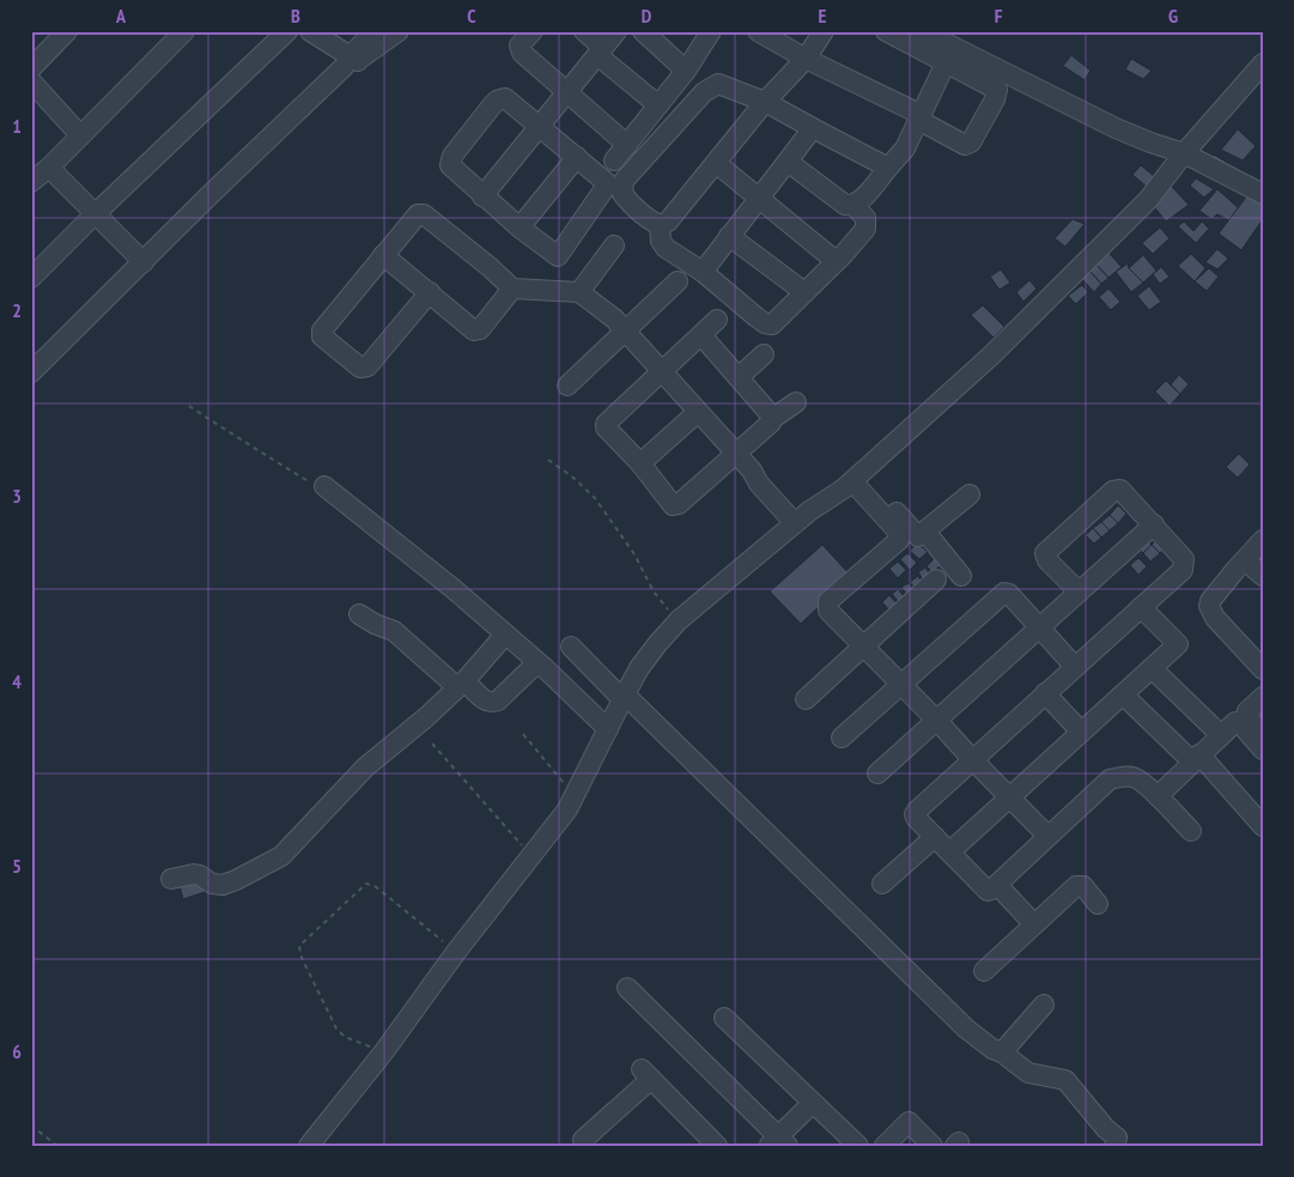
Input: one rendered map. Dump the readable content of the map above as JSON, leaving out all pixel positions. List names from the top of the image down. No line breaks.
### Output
{"grid":{"columns":["A","B","C","D","E","F","G"],"rows":["1","2","3","4","5","6"]}}
